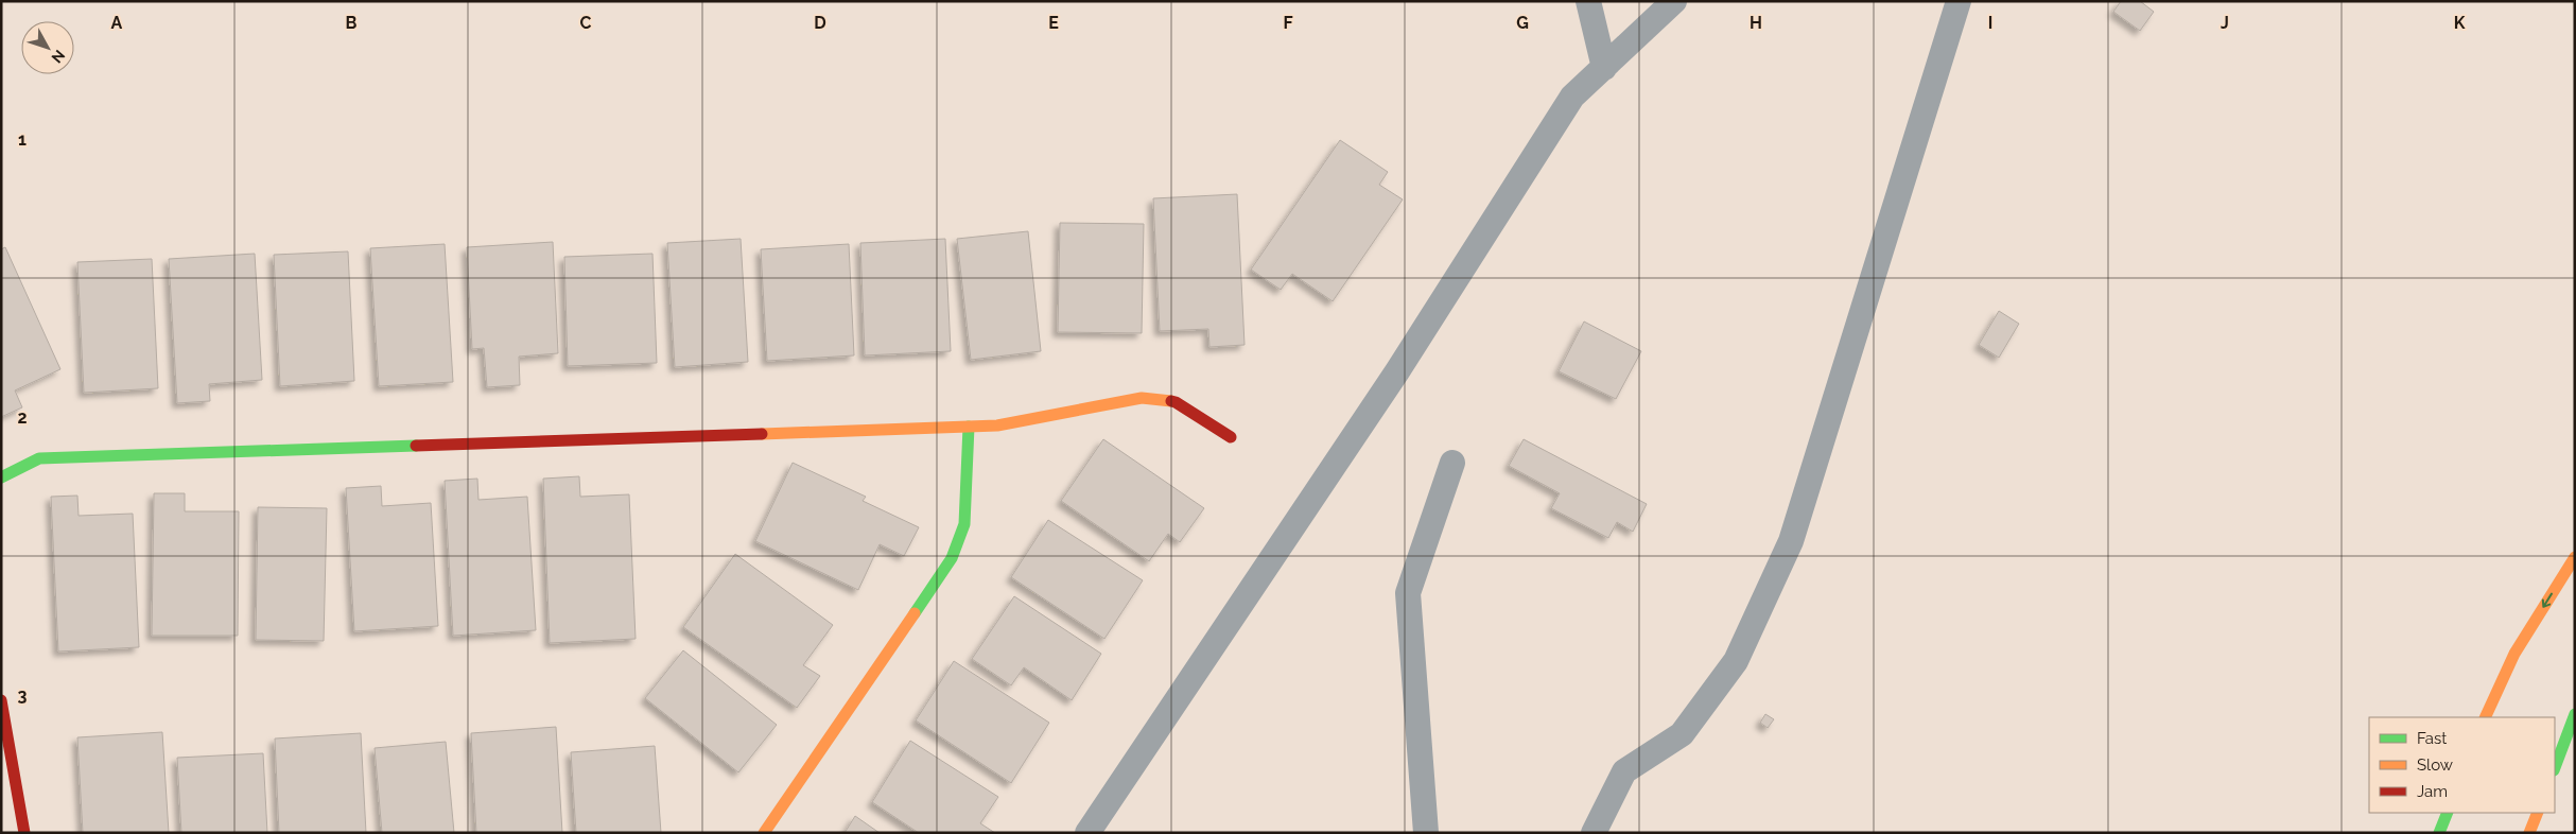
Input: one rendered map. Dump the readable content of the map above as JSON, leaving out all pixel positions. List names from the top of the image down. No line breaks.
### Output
{"legend":["Fast","Slow","Jam"],"north":"bottom right","grid":{"columns":["A","B","C","D","E","F","G","H","I","J","K"],"rows":["1","2","3"]}}
